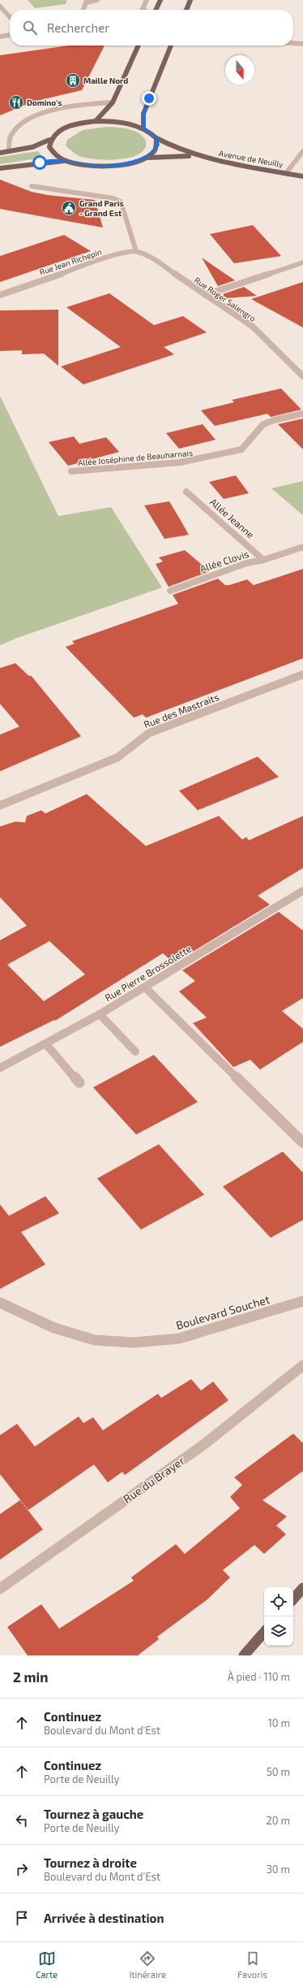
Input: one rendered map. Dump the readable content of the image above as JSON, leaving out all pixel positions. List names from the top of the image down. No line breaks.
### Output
{"streets":{"main road":["Avenue de Neuilly"],"street":["Rue Jean Richepin","Rue Roger Salengro","Allée Joséphine de Beauharnais","Allée Jeanne","Allée Clovis","Rue des Mastraits","Rue Pierre Brossolette","Boulevard Souchet","Rue du Brayer"]},"crossings":[["Rue Jean Richepin","Rue Roger Salengro"],["Allée Jeanne","Allée Clovis"]],"places":{"building":["Maille Nord"],"restaurant":["Domino's"],"public building":["Grand Paris - Grand Est"]},"north":"bottom","page":{"search":"Rechercher","heading":["2 min","À pied · 110 m"],"list":[["Continuez","Boulevard du Mont d'Est","10 m"],["Continuez","Porte de Neuilly","50 m"],["Tournez à gauche","Porte de Neuilly","20 m"],["Tournez à droite","Boulevard du Mont d'Est","30 m"],"Arrivée à destination"],"nav":["Carte","Itinéraire","Favoris"]}}
